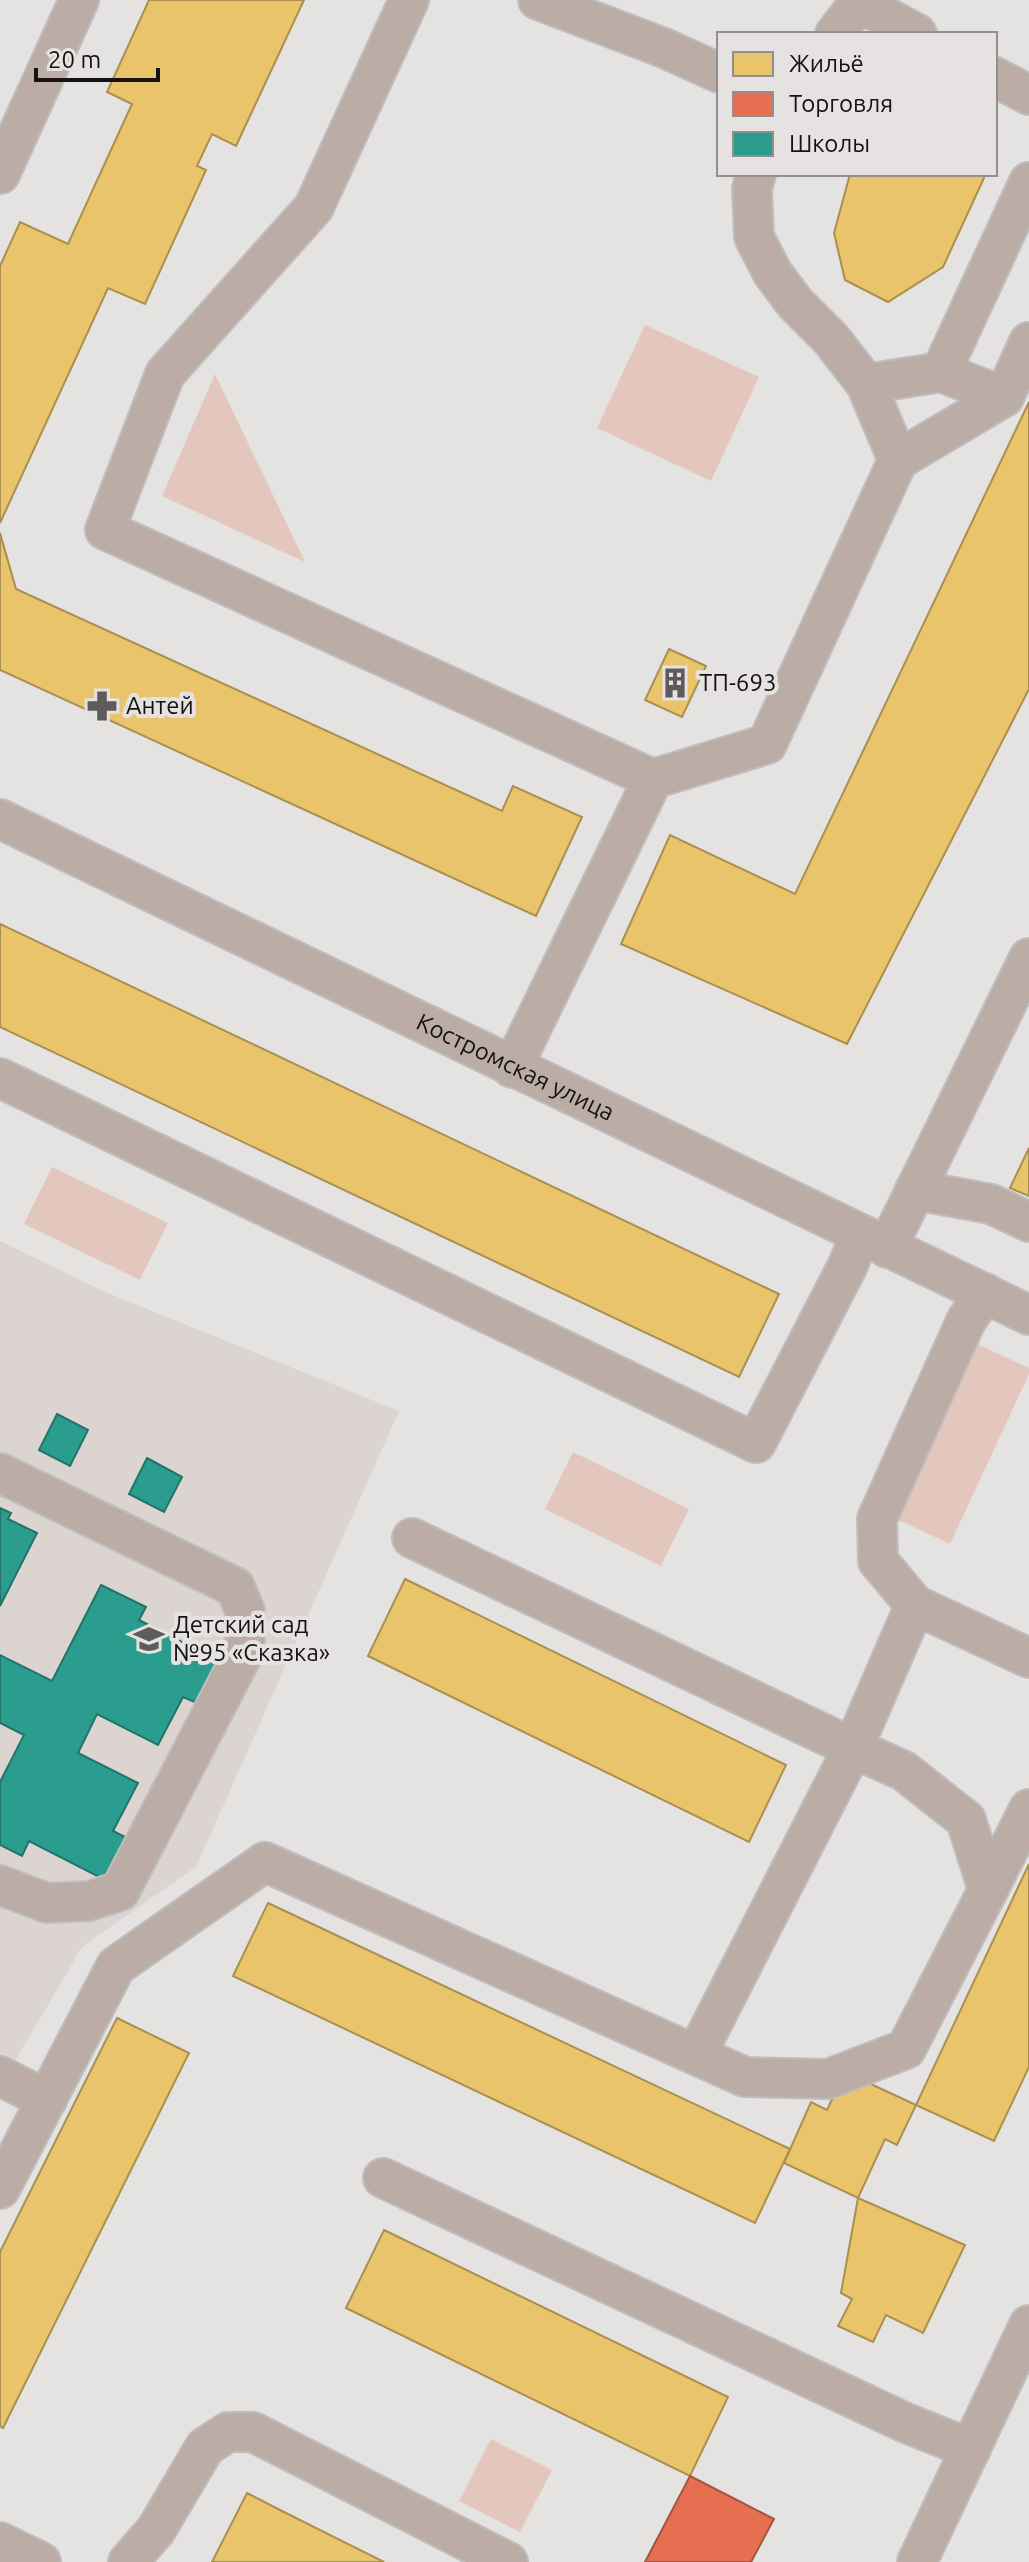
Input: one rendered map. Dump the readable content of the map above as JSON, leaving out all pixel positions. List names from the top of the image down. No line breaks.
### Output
{"streets":{"street":["Костромская улица"]},"places":{"building":["ТП-693"],"pharmacy":["Антей"],"school or university":["Детский сад №95 «Сказка»"]},"legend":["Жильё","Торговля","Школы"],"scale_bar":"20 m"}
